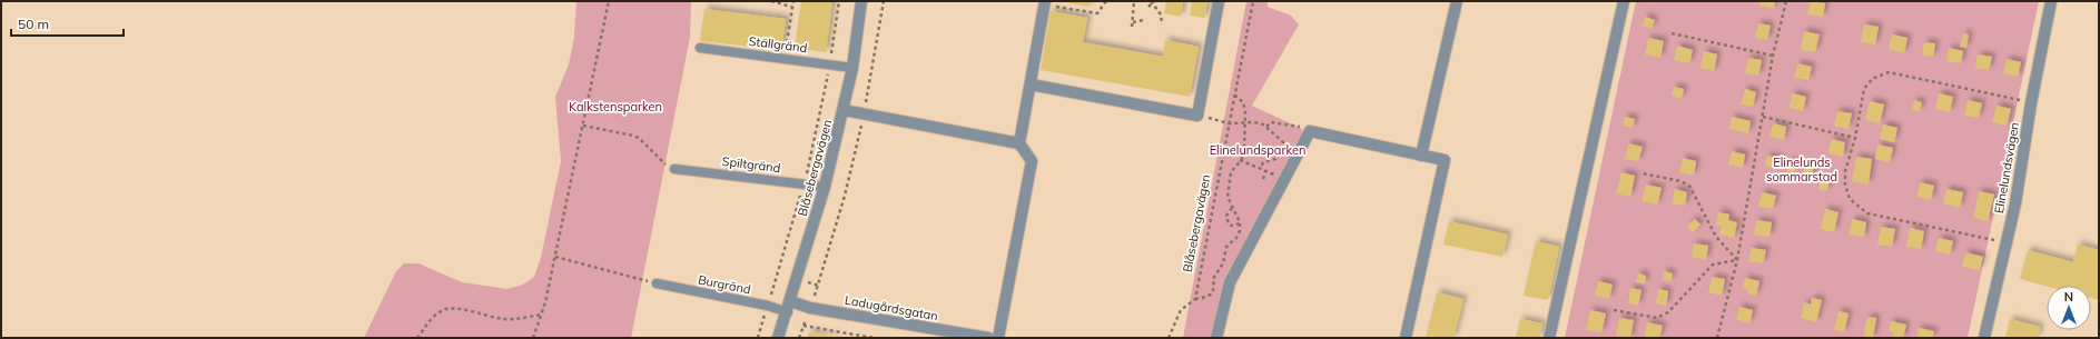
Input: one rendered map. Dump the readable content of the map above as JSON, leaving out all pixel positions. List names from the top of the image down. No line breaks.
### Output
{"streets":{"street":["Ställgränd","Spiltgränd","Blåsebergavägen","Elinelundsvägen","Burgränd","Ladugårdsgatan"]},"crossings":[["Ställgränd","Blåsebergavägen"],["Spiltgränd","Blåsebergavägen"],["Blåsebergavägen","Burgränd"],["Blåsebergavägen","Ladugårdsgatan"],["Burgränd","Ladugårdsgatan"]],"parks":["Kalkstensparken","Elinelundsparken","Elinelunds sommarstad"],"scale_bar":"50 m","north":"top"}
